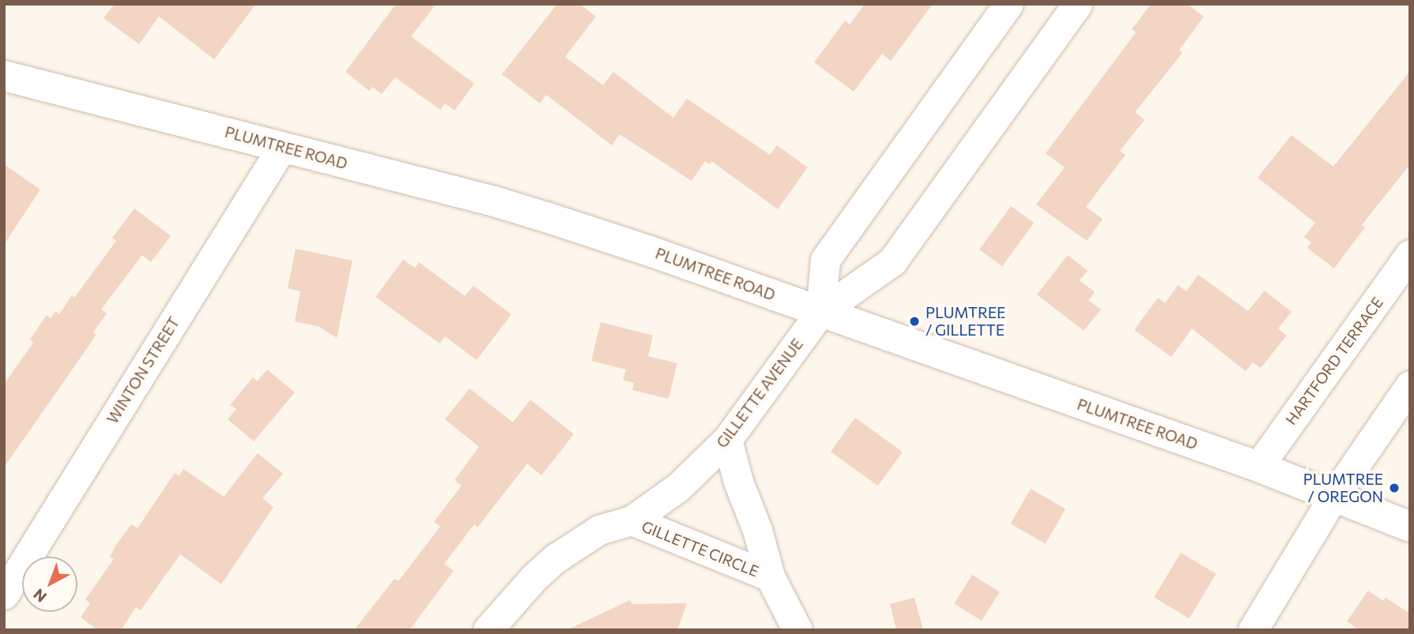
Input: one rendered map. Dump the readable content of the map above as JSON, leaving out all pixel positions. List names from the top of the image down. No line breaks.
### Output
{"streets":{"street":["PLUMTREE ROAD","HARTFORD TERRACE","WINTON STREET","GILLETTE AVENUE","GILLETTE CIRCLE"]},"crossings":[["PLUMTREE ROAD","HARTFORD TERRACE"],["PLUMTREE ROAD","WINTON STREET"],["PLUMTREE ROAD","GILLETTE AVENUE"],["GILLETTE AVENUE","GILLETTE CIRCLE"]],"places":["PLUMTREE / GILLETTE","PLUMTREE / OREGON"],"north":"bottom left"}
